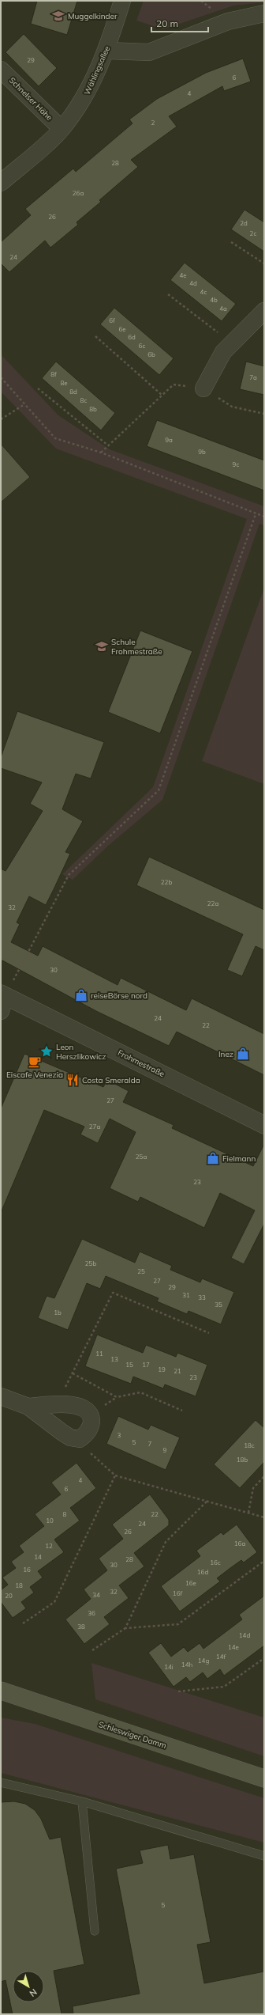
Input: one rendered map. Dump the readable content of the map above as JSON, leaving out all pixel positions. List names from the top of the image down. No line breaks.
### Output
{"streets":{"main road":["Schleswiger Damm"],"street":["Wählingsallee","Schnelser Höhe","Frohmestraße"]},"crossings":[["Wählingsallee","Schnelser Höhe"]],"places":{"school or university":["Muggelkinder","Schule Frohmestraße"],"shop":["reiseBörse nord","Inez","Fielmann"],"place":["Leon Herszlikowicz"],"cafe":["Eiscafe Venezia"],"restaurant":["Costa Smeralda"]},"house_numbers":["29","6","4","2","28","26a","26","2d","2c","24","4e","4d","4c","4b","4a","6f","6e","6d","6c","6b","8f","7a","8e","8d","8c","8b","9a","9b","9c","22b","22a","32","30","24","22","27","27a","25a","23","25b","25","27","29","31","33","35","1b","11","13","15","17","19","21","23","3","5","7","18c","9","18b","4","6","8","22","10","24","26","16a","12","14","28","16c","30","16","16d","16e","18","32","16f","34","20","36","38","14d","14e","14f","14g","14h","14i","5"],"scale_bar":"20 m","north":"bottom right"}
